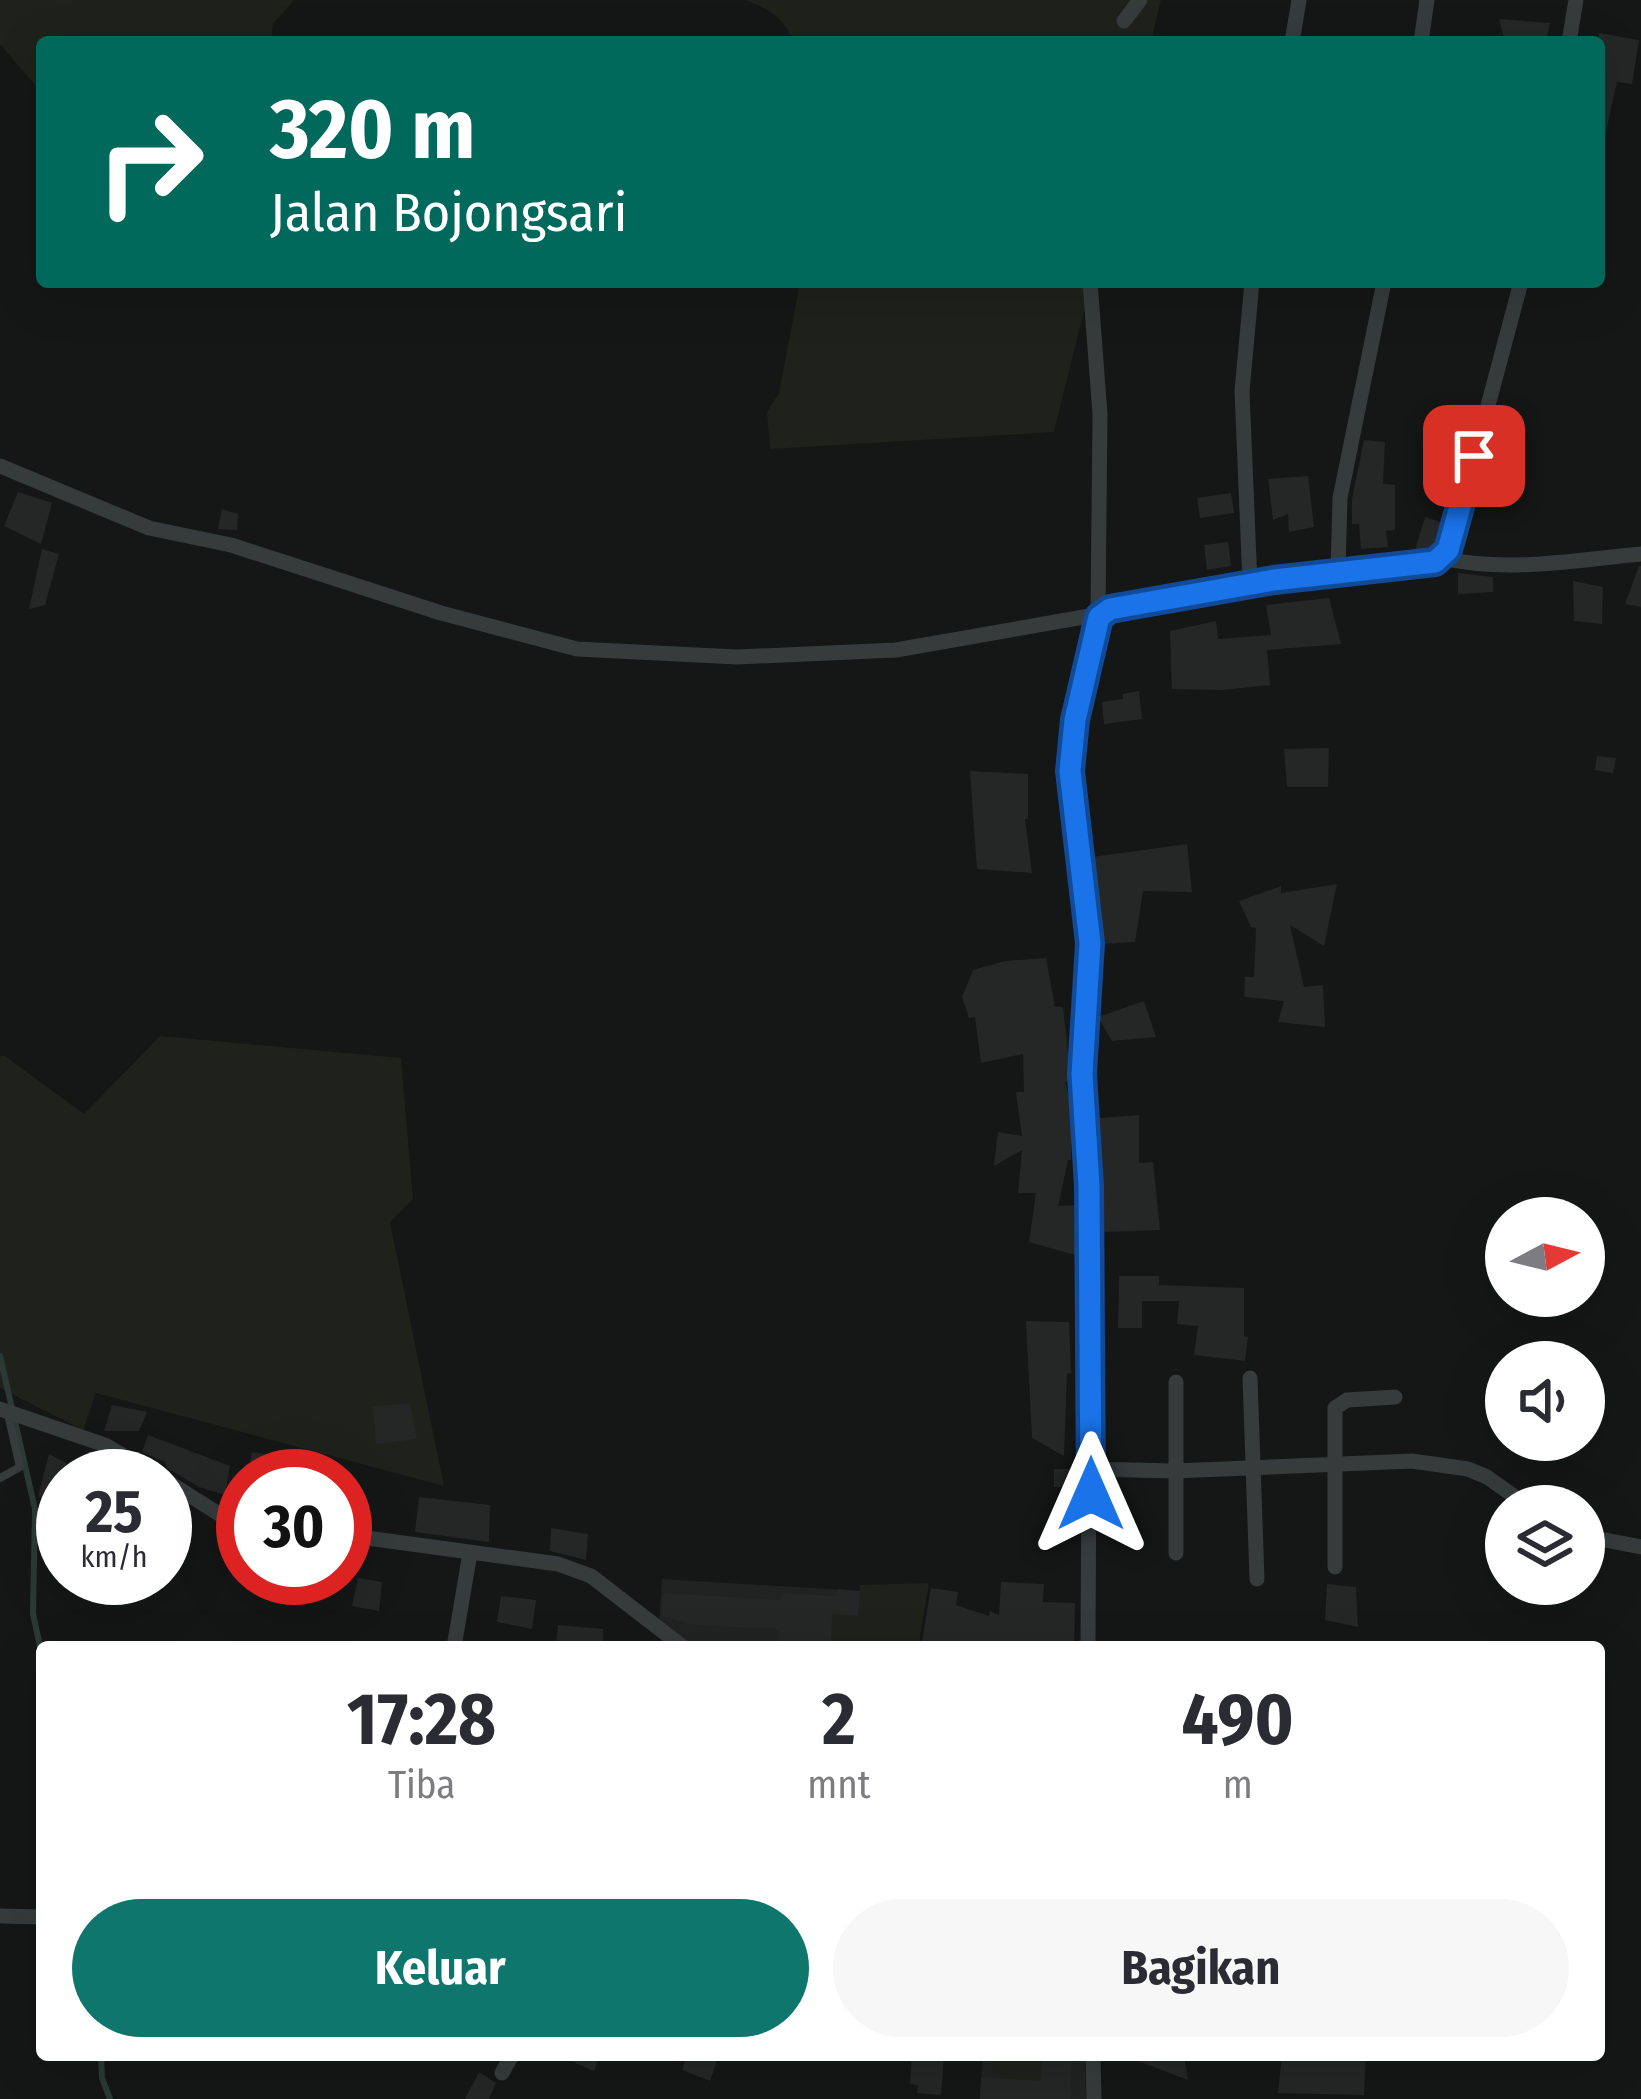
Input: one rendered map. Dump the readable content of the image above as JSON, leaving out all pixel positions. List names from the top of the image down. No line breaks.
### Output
{"north":"right","page":{"turn":["320 m","Jalan Bojongsari"],"speed":"25 km/h","limit":"30","eta":["17:28","Tiba","2","mnt","490","m"],"buttons":["Keluar","Bagikan"]}}
